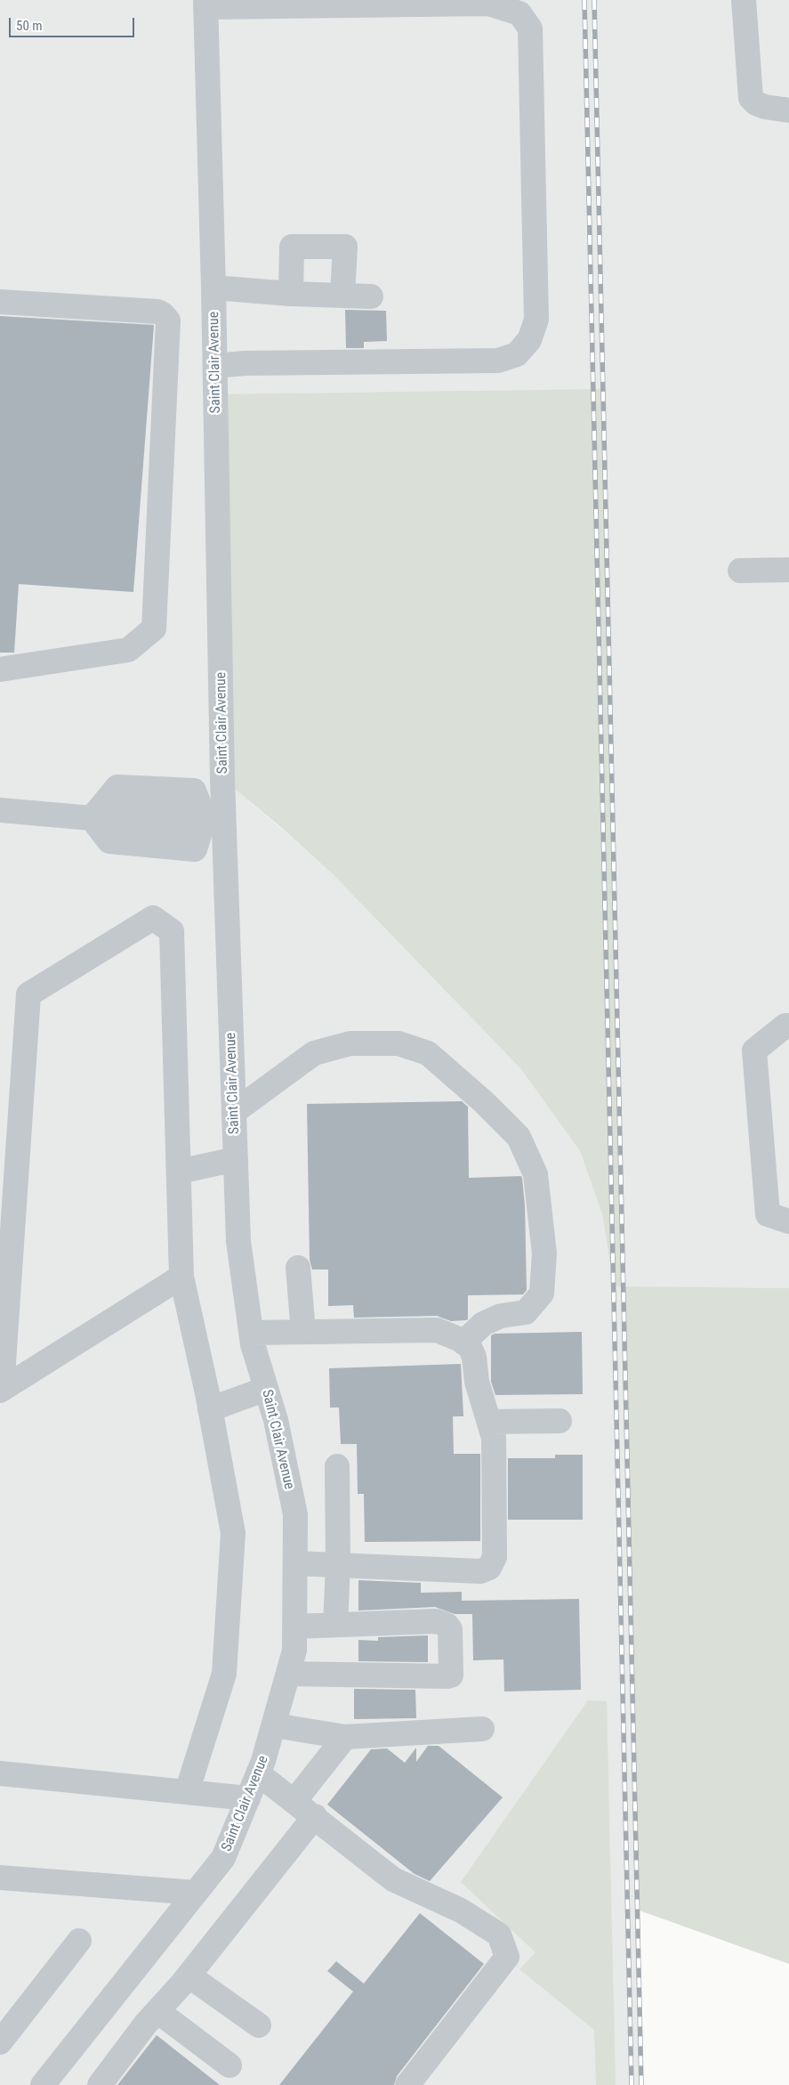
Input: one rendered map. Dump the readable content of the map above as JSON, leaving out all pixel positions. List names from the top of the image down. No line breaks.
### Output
{"streets":{"street":["Saint Clair Avenue"]},"scale_bar":"50 m"}
